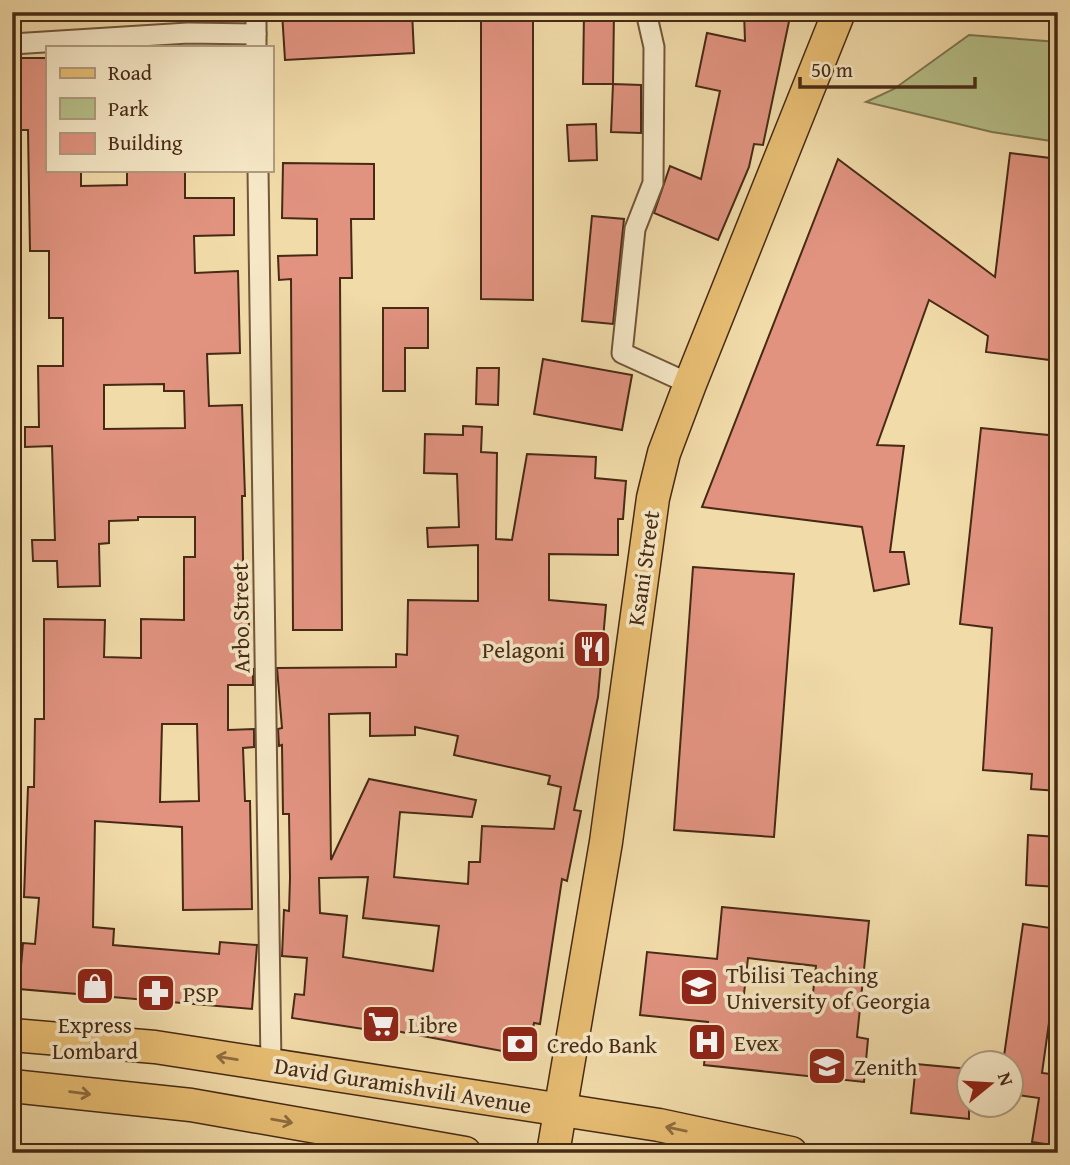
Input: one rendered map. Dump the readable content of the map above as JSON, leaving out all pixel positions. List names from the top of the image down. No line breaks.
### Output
{"streets":{"main road":["Ksani Street","David Guramishvili Avenue"],"street":["Arbo Street"]},"crossings":[["Ksani Street","David Guramishvili Avenue"],["Arbo Street","David Guramishvili Avenue"]],"places":{"restaurant":["Pelagoni"],"shop":["Express Lombard"],"school or university":["Tbilisi Teaching University of Georgia","Zenith"],"pharmacy":["PSP"],"supermarket":["Libre"],"hospital":["Evex"],"bank":["Credo Bank"]},"legend":["Road","Park","Building"],"scale_bar":"50 m","north":"right"}
